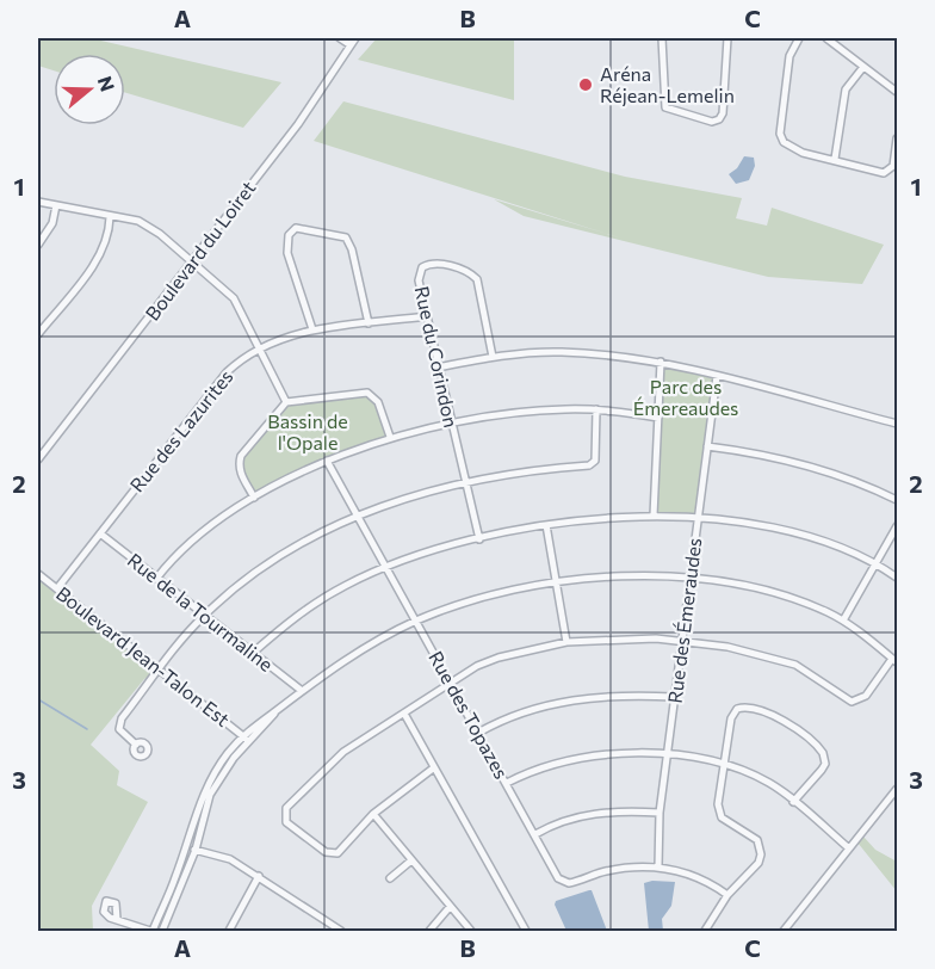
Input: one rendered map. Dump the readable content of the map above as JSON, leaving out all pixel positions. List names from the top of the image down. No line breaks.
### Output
{"streets":{"street":["Boulevard du Loiret","Rue du Corindon","Rue des Lazurites","Rue de la Tourmaline","Rue des Émeraudes","Boulevard Jean-Talon Est","Rue des Topazes"]},"crossings":[["Rue du Corindon","Rue des Lazurites"],["Rue des Lazurites","Rue de la Tourmaline"],["Rue des Lazurites","Boulevard Jean-Talon Est"],["Rue des Émeraudes","Rue des Topazes"]],"parks":["Parc des Émereaudes","Bassin de l'Opale"],"places":["Aréna Réjean‑Lemelin"],"north":"right","grid":{"columns":["A","B","C"],"rows":["1","2","3"]}}
